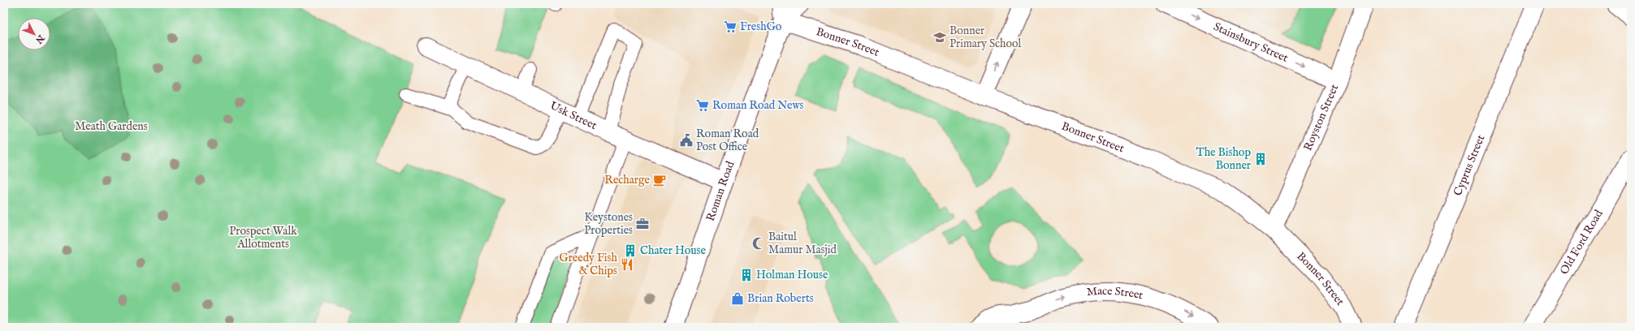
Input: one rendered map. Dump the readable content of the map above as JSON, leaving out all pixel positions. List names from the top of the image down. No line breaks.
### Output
{"streets":{"street":["Bonner Street","Stainsbury Street","Usk Street","Royston Street","Cyprus Street","Roman Road","Old Ford Road","Mace Street"]},"crossings":[["Bonner Street","Royston Street"],["Bonner Street","Roman Road"],["Stainsbury Street","Royston Street"],["Usk Street","Roman Road"]],"one_way":["Stainsbury Street","Mace Street"],"parks":["Meath Gardens","Prospect Walk Allotments"],"places":{"supermarket":["FreshGo","Roman Road News"],"school or university":["Bonner Primary School"],"public building":["Roman Road Post Office"],"building":["The Bishop Bonner","Chater House","Holman House"],"cafe":["Recharge"],"office":["Keystones Properties"],"mosque":["Baitul Mamur Masjid"],"restaurant":["Greedy Fish & Chips"],"shop":["Brian Roberts"]},"north":"bottom right"}
